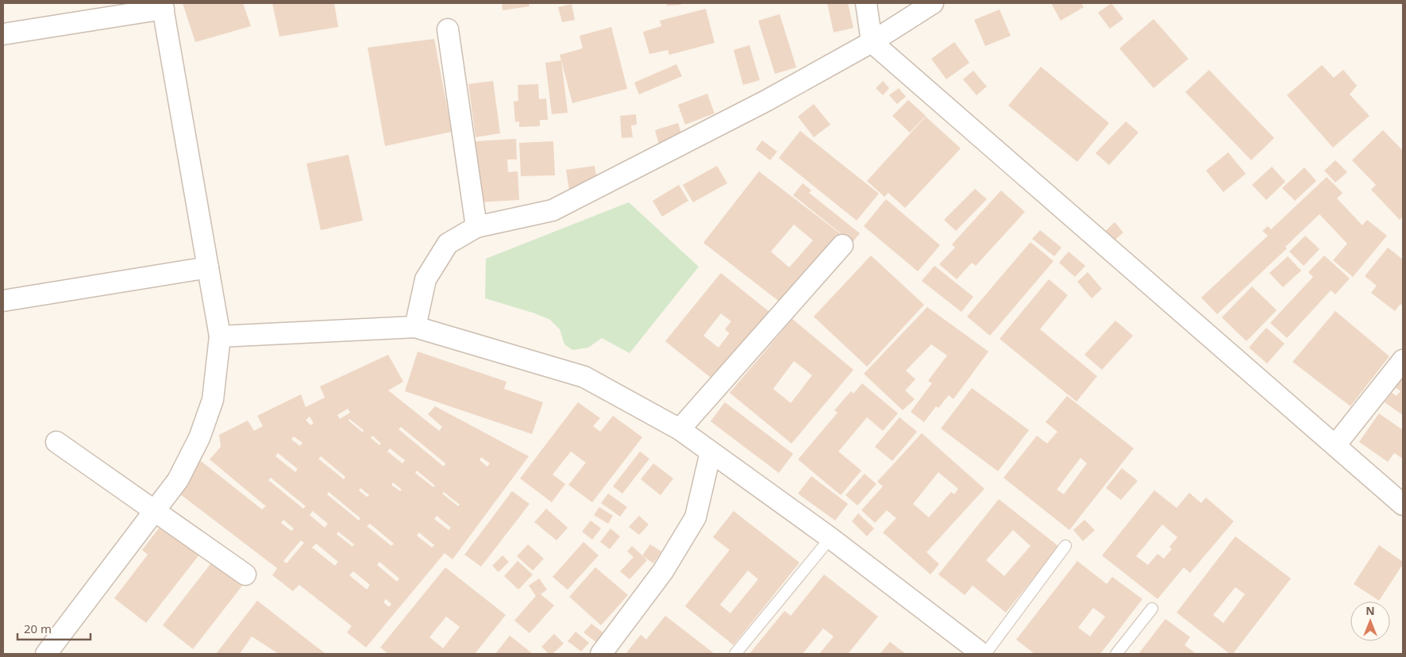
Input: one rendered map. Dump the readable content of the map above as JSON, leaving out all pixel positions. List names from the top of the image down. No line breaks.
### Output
{"scale_bar":"20 m","north":"top"}
